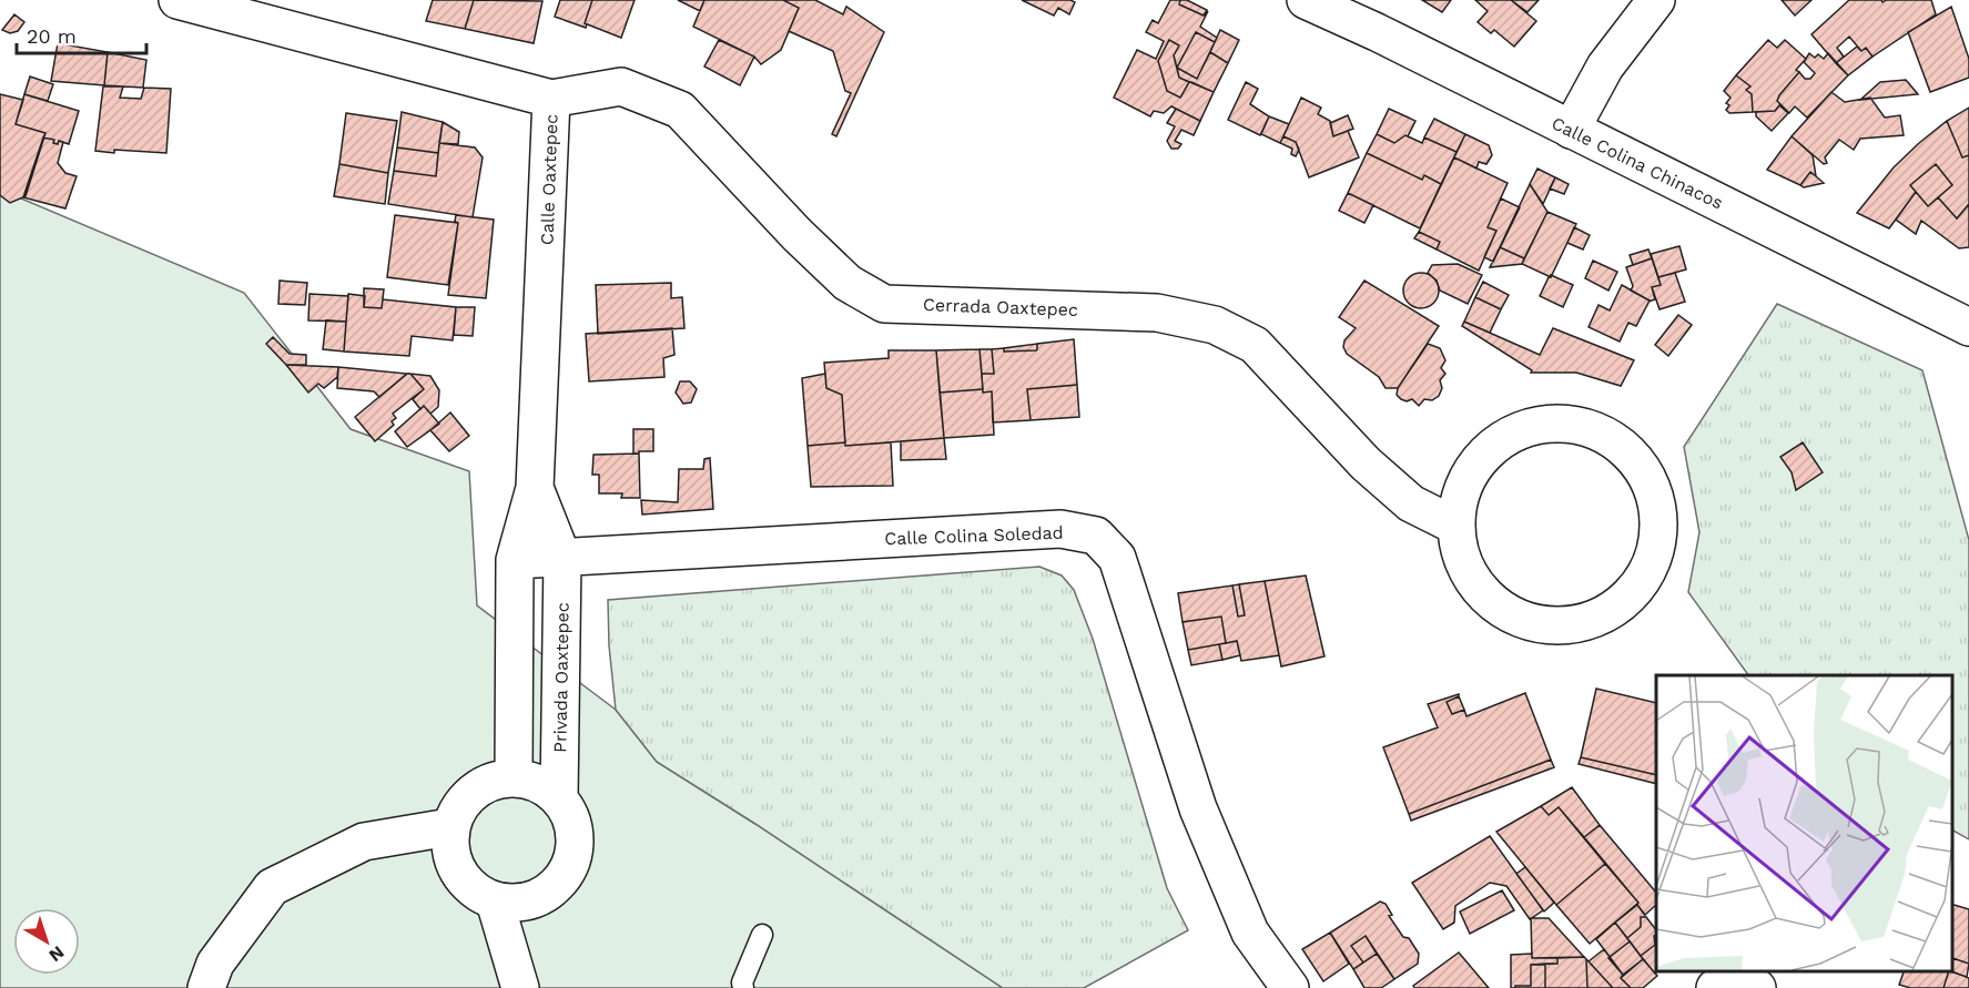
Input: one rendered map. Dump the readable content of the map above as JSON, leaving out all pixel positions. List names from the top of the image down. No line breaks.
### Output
{"streets":{"street":["Calle Colina Chinacos","Calle Oaxtepec","Cerrada Oaxtepec","Calle Colina Soledad","Privada Oaxtepec"]},"crossings":[["Calle Oaxtepec","Cerrada Oaxtepec"],["Calle Oaxtepec","Calle Colina Soledad"],["Calle Oaxtepec","Privada Oaxtepec"],["Calle Colina Soledad","Privada Oaxtepec"]],"scale_bar":"20 m","north":"bottom right"}
